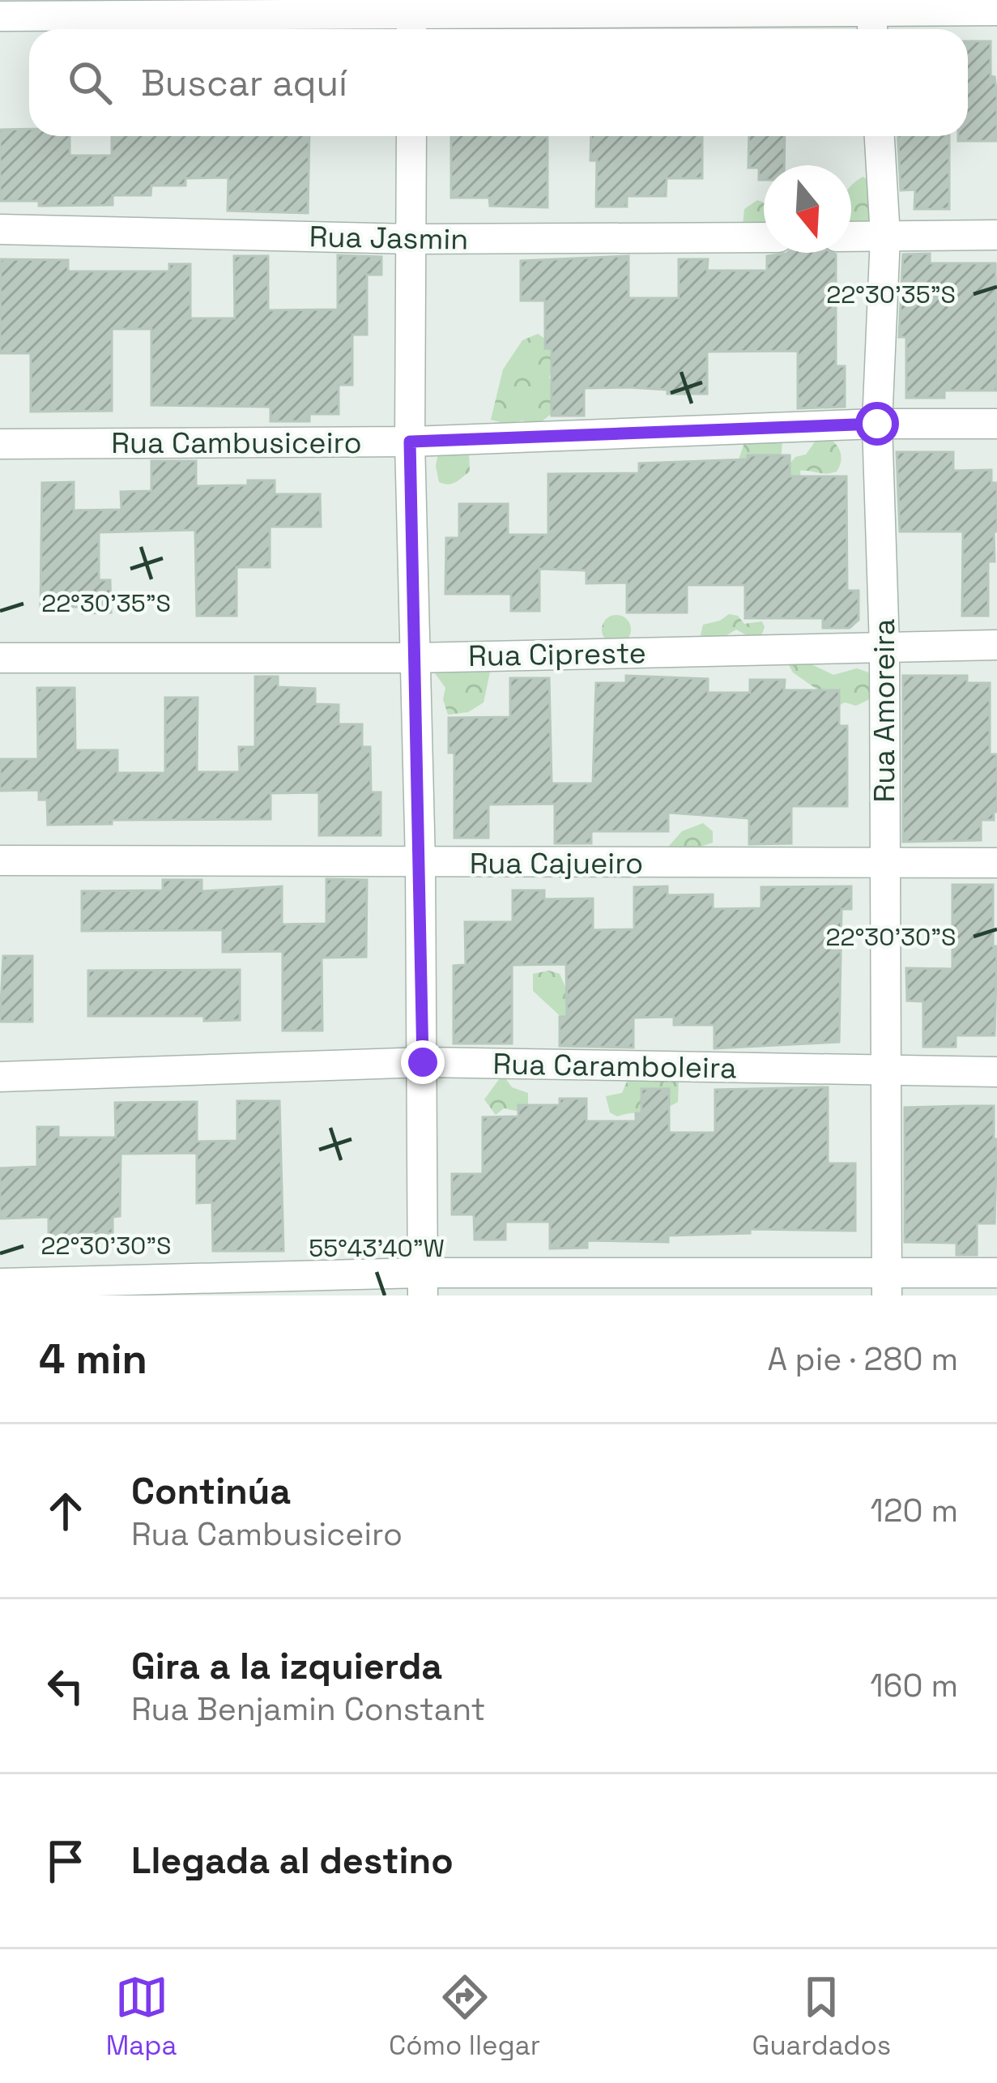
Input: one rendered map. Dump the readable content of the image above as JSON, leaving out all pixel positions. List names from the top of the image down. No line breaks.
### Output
{"streets":{"street":["Rua Jasmin","Rua Cambusiceiro","Rua Cipreste","Rua Amoreira","Rua Cajueiro","Rua Caramboleira"]},"crossings":[["Rua Cambusiceiro","Rua Amoreira"],["Rua Cipreste","Rua Amoreira"],["Rua Amoreira","Rua Cajueiro"],["Rua Amoreira","Rua Caramboleira"]],"north":"bottom","page":{"search":"Buscar aquí","heading":["4 min","A pie · 280 m"],"list":[["Continúa","Rua Cambusiceiro","120 m"],["Gira a la izquierda","Rua Benjamin Constant","160 m"],"Llegada al destino"],"nav":["Mapa","Cómo llegar","Guardados"]},"coordinates":["22°30'35\"S","22°30'30\"S","55°43'40\"W"]}
